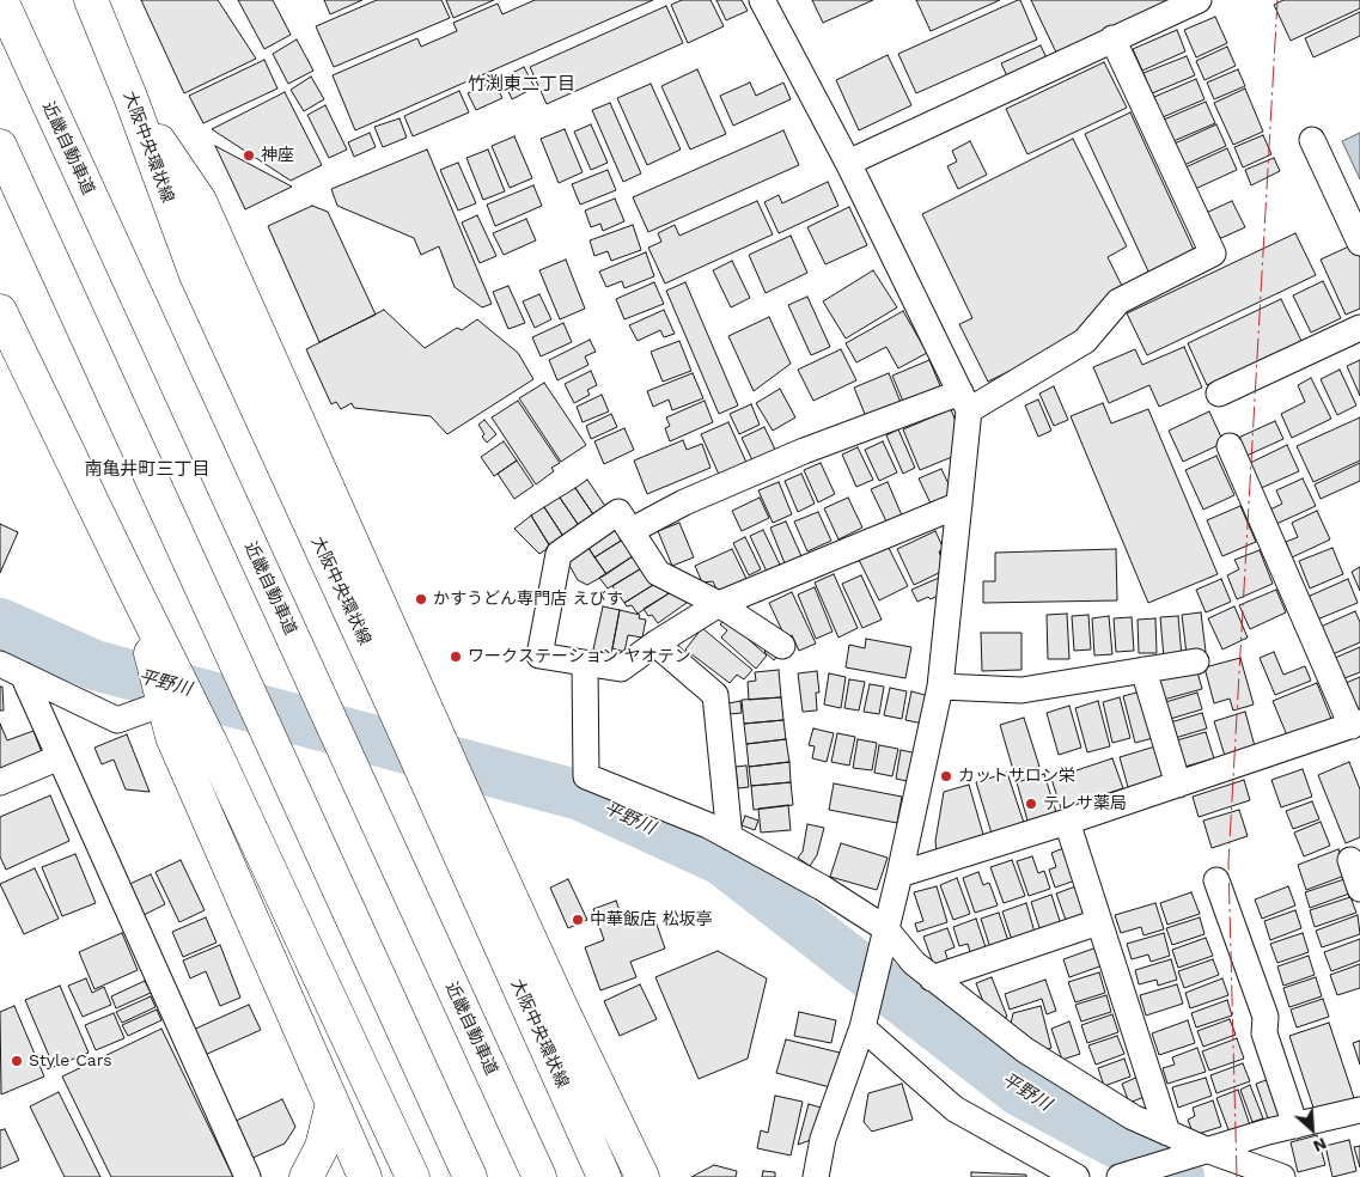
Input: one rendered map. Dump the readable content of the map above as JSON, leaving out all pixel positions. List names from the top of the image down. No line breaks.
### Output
{"streets":{"main road":["大阪中央環状線","近畿自動車道"]},"districts":["竹渕東二丁目","南亀井町三丁目"],"water":["平野川"],"places":["神座","かすうどん専門店 えびす","ワークステーション ヤオテン","カットサロン栄","テレサ薬局","中華飯店 松坂亭","Style Cars"],"north":"bottom right"}
